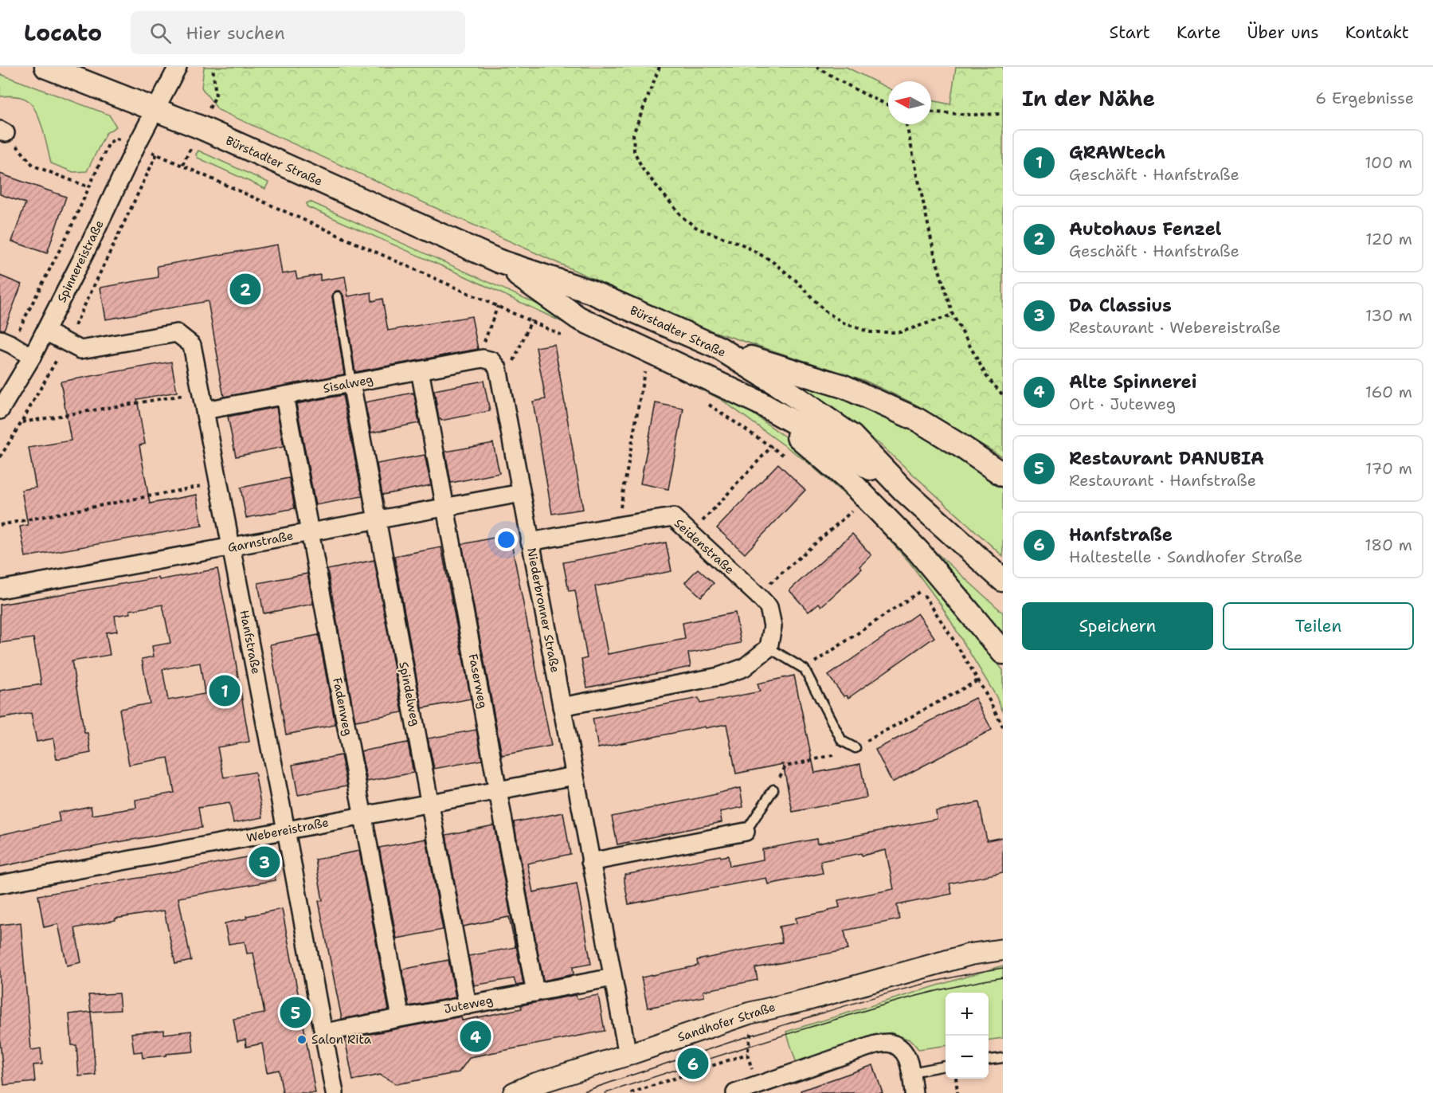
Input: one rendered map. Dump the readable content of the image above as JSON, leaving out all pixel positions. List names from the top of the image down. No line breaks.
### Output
{"streets":{"main road":["Bürstadter Straße"],"street":["Spinnereistraße","Sisalweg","Garnstraße","Seidenstraße","Niederbronner Straße","Hanfstraße","Faserweg","Spindelweg","Fadenweg","Webereistraße","Juteweg","Sandhofer Straße"]},"crossings":[["Bürstadter Straße","Spinnereistraße"],["Spinnereistraße","Hanfstraße"],["Sisalweg","Niederbronner Straße"],["Sisalweg","Hanfstraße"],["Sisalweg","Faserweg"],["Sisalweg","Spindelweg"],["Sisalweg","Fadenweg"],["Garnstraße","Niederbronner Straße"],["Garnstraße","Hanfstraße"],["Garnstraße","Faserweg"],["Garnstraße","Spindelweg"],["Garnstraße","Fadenweg"],["Seidenstraße","Niederbronner Straße"],["Niederbronner Straße","Webereistraße"],["Niederbronner Straße","Juteweg"],["Niederbronner Straße","Sandhofer Straße"],["Hanfstraße","Webereistraße"],["Hanfstraße","Juteweg"],["Faserweg","Webereistraße"],["Faserweg","Juteweg"],["Spindelweg","Webereistraße"],["Spindelweg","Juteweg"],["Fadenweg","Webereistraße"],["Fadenweg","Juteweg"]],"places":["Salon Rita"],"north":"left","page":{"header":"Locato","search":"Hier suchen","nav":["Start","Karte","Über uns","Kontakt"],"heading":["In der Nähe","6 Ergebnisse"],"list":[{"mark":"1","name":"GRAWtech","note":"Geschäft · Hanfstraße","value":"100 m"},{"mark":"2","name":"Autohaus Fenzel","note":"Geschäft · Hanfstraße","value":"120 m"},{"mark":"3","name":"Da Classius","note":"Restaurant · Webereistraße","value":"130 m"},{"mark":"4","name":"Alte Spinnerei","note":"Ort · Juteweg","value":"160 m"},{"mark":"5","name":"Restaurant DANUBIA","note":"Restaurant · Hanfstraße","value":"170 m"},{"mark":"6","name":"Hanfstraße","note":"Haltestelle · Sandhofer Straße","value":"180 m"}],"pins":["2","1","3","5","4","6"],"buttons":["Speichern","Teilen"],"map_buttons":["+","−"]}}
